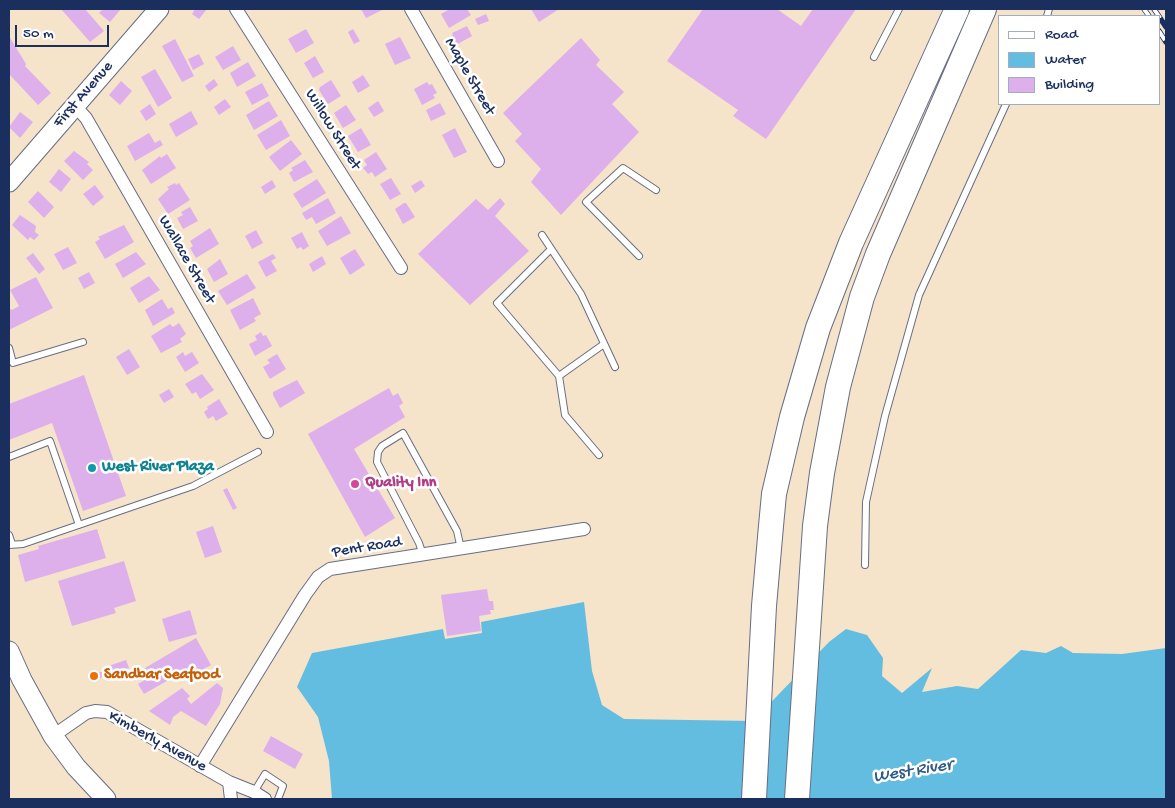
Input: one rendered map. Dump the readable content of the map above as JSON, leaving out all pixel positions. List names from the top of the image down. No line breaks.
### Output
{"streets":{"main road":["First Avenue"],"street":["Maple Street","Willow Street","Wallace Street","Pent Road","Kimberly Avenue"]},"crossings":[["First Avenue","Wallace Street"],["Pent Road","Kimberly Avenue"]],"water":["West River"],"places":["West River Plaza","Quality Inn","Sandbar Seafood"],"legend":["Road","Water","Building"],"scale_bar":"50 m"}
